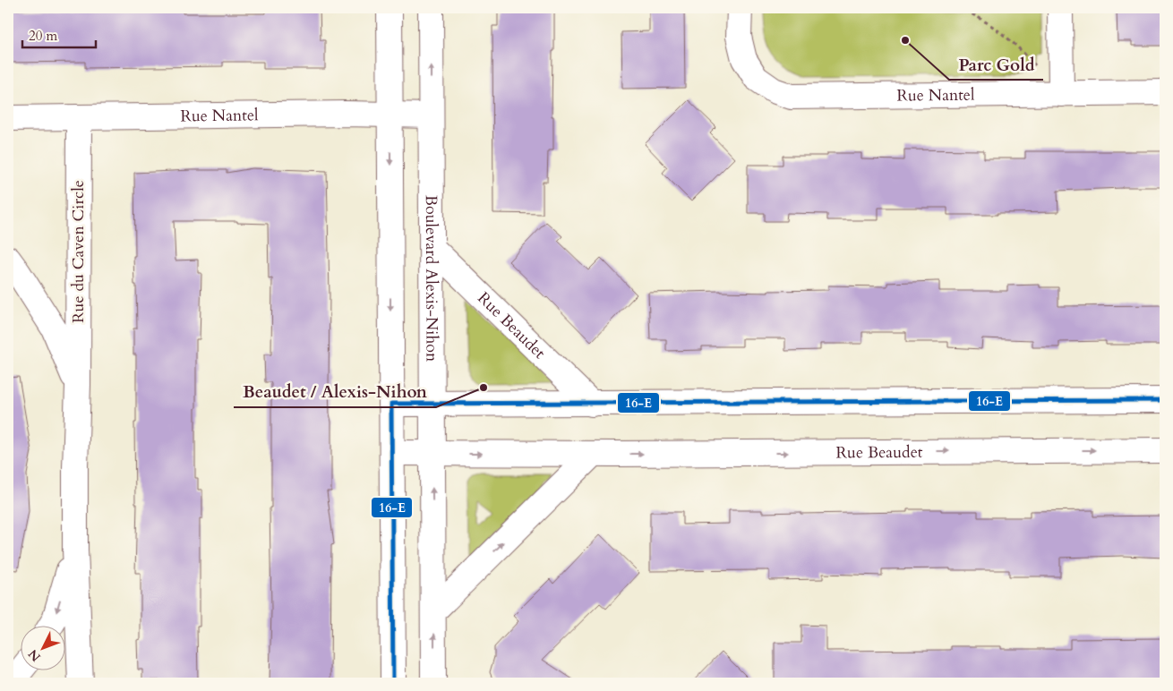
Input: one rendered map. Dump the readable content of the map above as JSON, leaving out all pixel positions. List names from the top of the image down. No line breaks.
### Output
{"streets":{"street":["Rue Nantel","Rue du Caven Circle","Boulevard Alexis-Nihon","Rue Beaudet"]},"crossings":[["Rue Nantel","Rue du Caven Circle"],["Rue Nantel","Boulevard Alexis-Nihon"],["Boulevard Alexis-Nihon","Rue Beaudet"]],"places":["Parc Gold","Beaudet / Alexis-Nihon"],"lines":["transit line 16-E"],"scale_bar":"20 m","north":"bottom left"}
